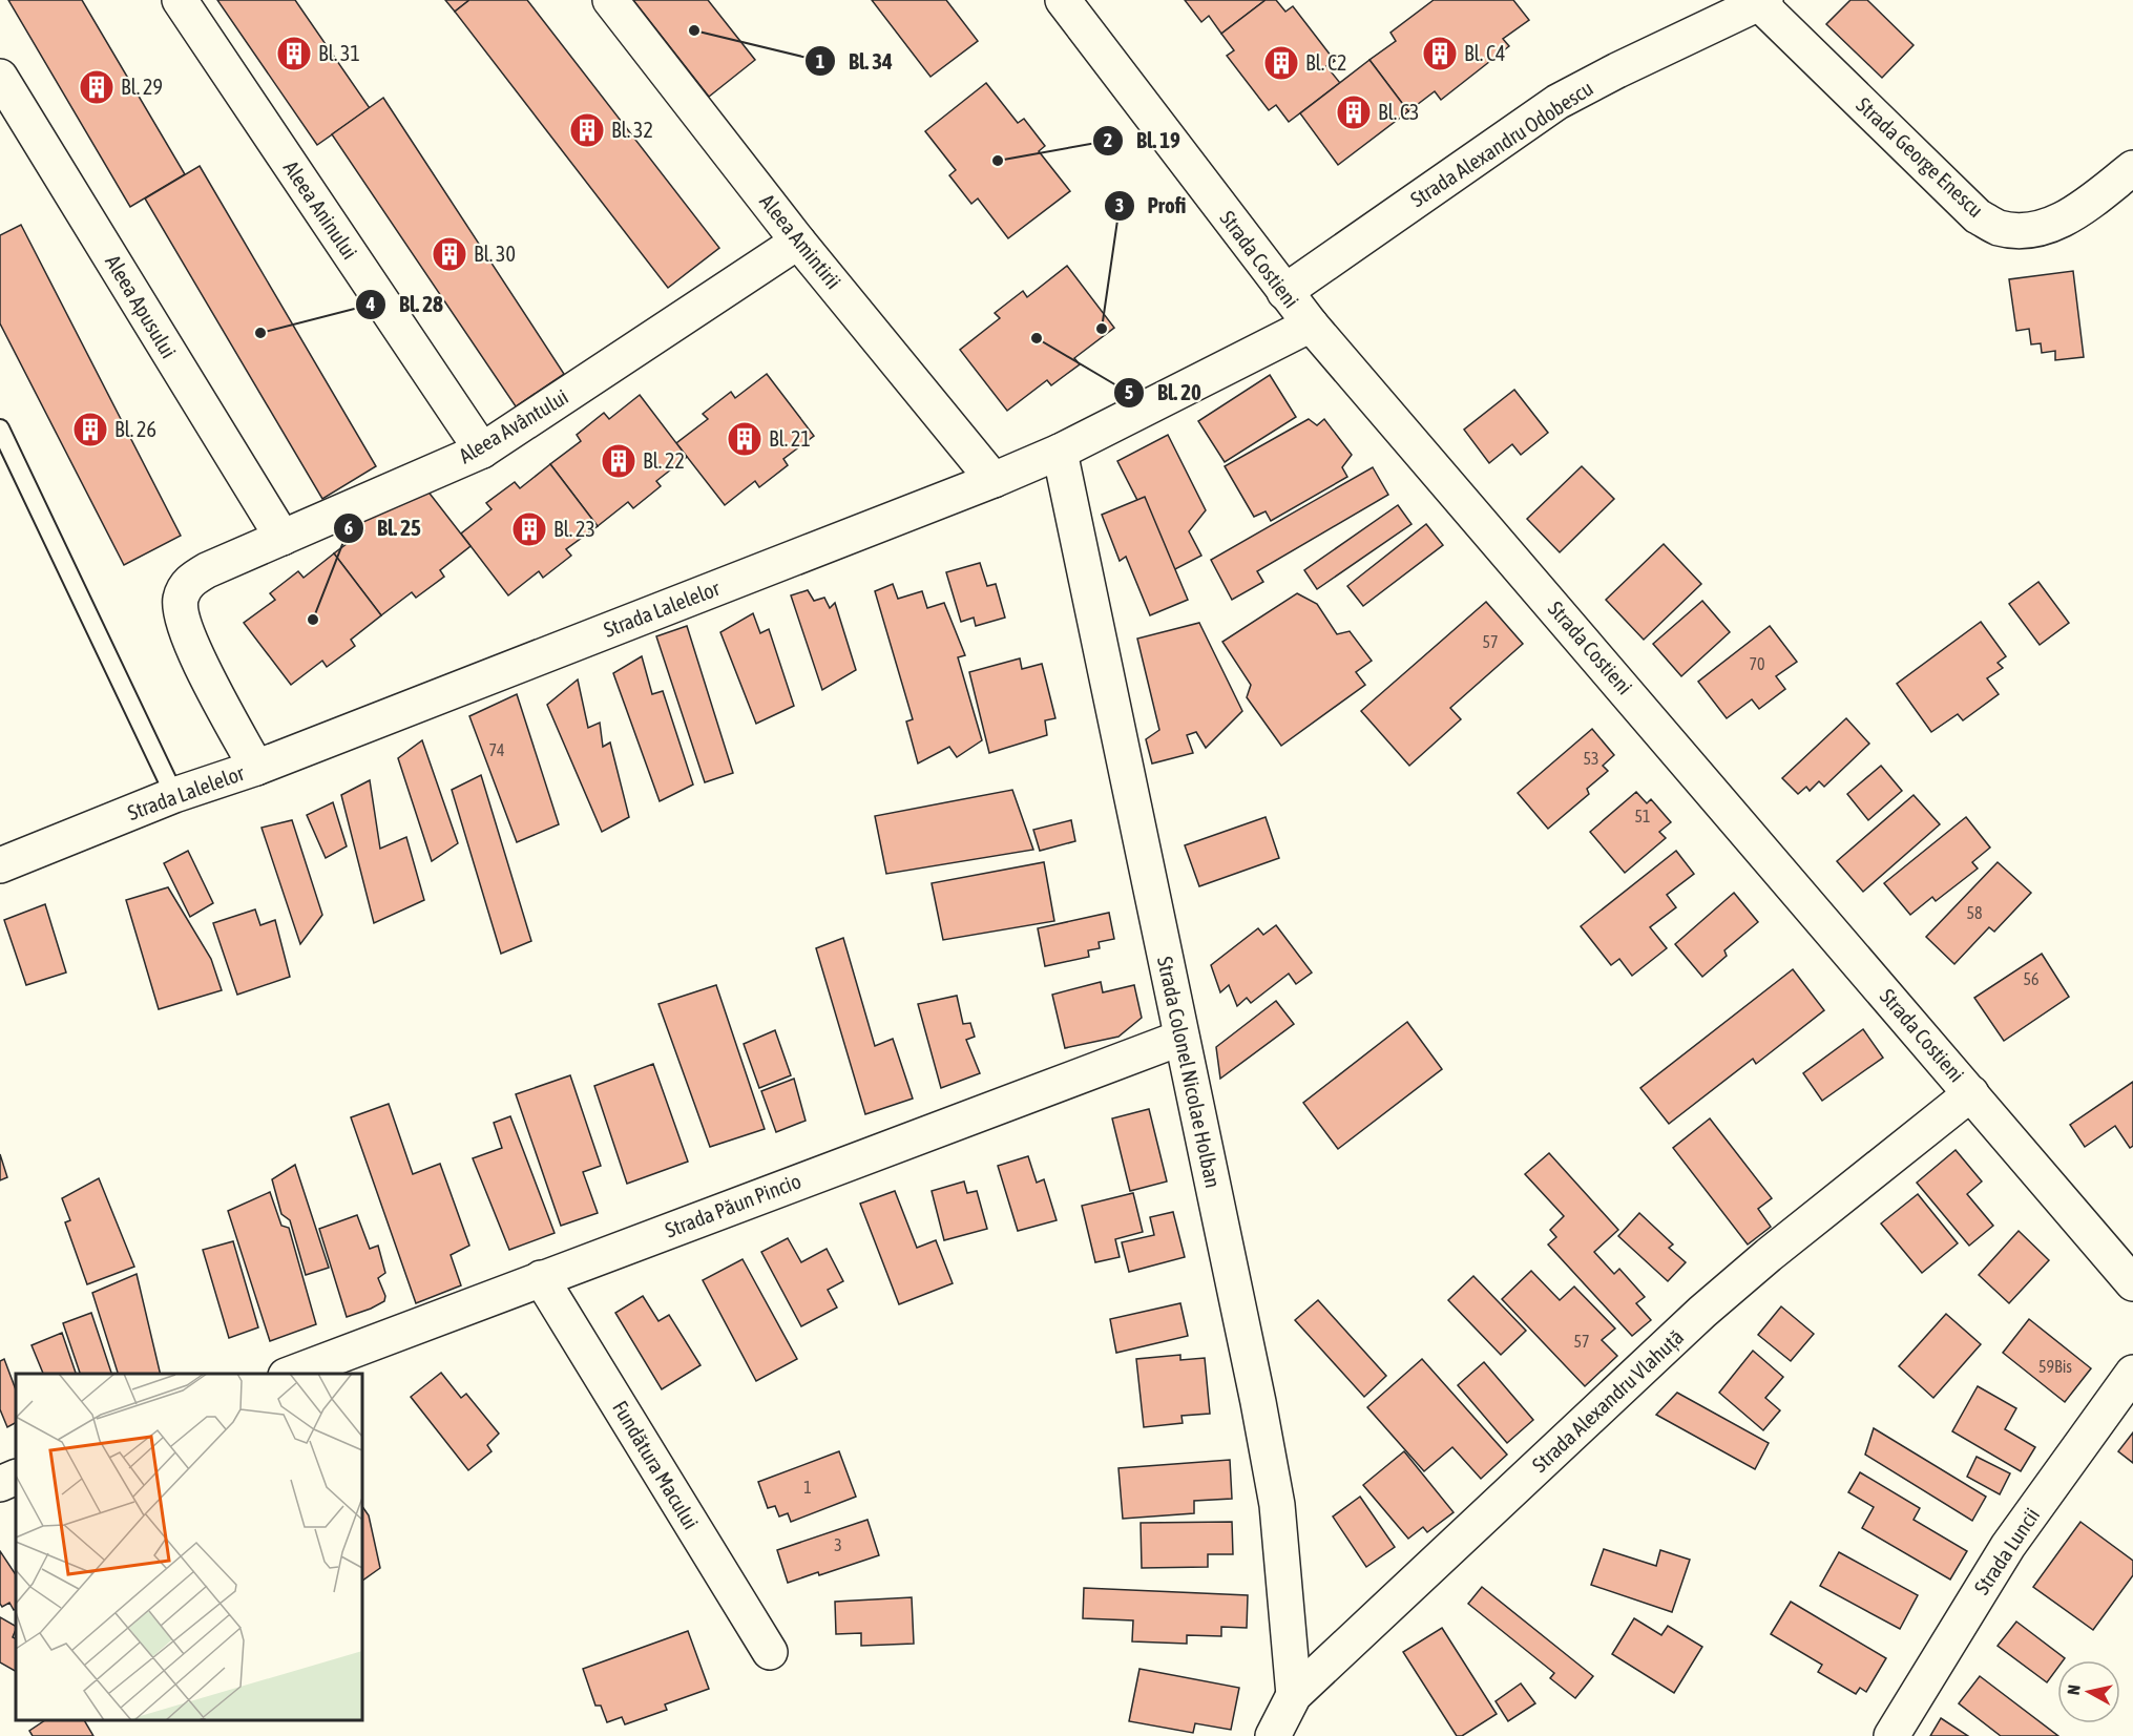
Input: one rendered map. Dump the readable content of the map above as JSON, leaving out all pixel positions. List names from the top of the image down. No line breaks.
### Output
{"streets":{"street":["Strada Alexandru Odobescu","Strada George Enescu","Aleea Aninului","Aleea Amintirii","Strada Costieni","Aleea Apusului","Aleea Avântului","Strada Lalelelor","Strada Colonel Nicolae Holban","Strada Păun Pincio","Strada Alexandru Vlahuță","Fundătura Macului","Strada Luncii"]},"crossings":[["Strada Alexandru Odobescu","Strada George Enescu"],["Strada Alexandru Odobescu","Strada Costieni"],["Aleea Aninului","Aleea Avântului"],["Aleea Amintirii","Aleea Avântului"],["Aleea Amintirii","Strada Lalelelor"],["Strada Costieni","Strada Lalelelor"],["Strada Costieni","Strada Alexandru Vlahuță"],["Aleea Apusului","Aleea Avântului"],["Aleea Avântului","Strada Lalelelor"],["Strada Lalelelor","Strada Colonel Nicolae Holban"],["Strada Colonel Nicolae Holban","Strada Păun Pincio"],["Strada Colonel Nicolae Holban","Strada Alexandru Vlahuță"],["Strada Păun Pincio","Fundătura Macului"]],"places":{"other":["Bl. 34","Bl. 19","Profi","Bl. 28","Bl. 20","Bl. 25"],"building":["Bl. 31","Bl. C4","Bl. C2","Bl. 29","Bl. C3","Bl. 32","Bl. 30","Bl. 26","Bl. 21","Bl. 22","Bl. 23"]},"house_numbers":["57","70","74","53","51","58","56","57","59Bis","1","3"],"north":"left"}
